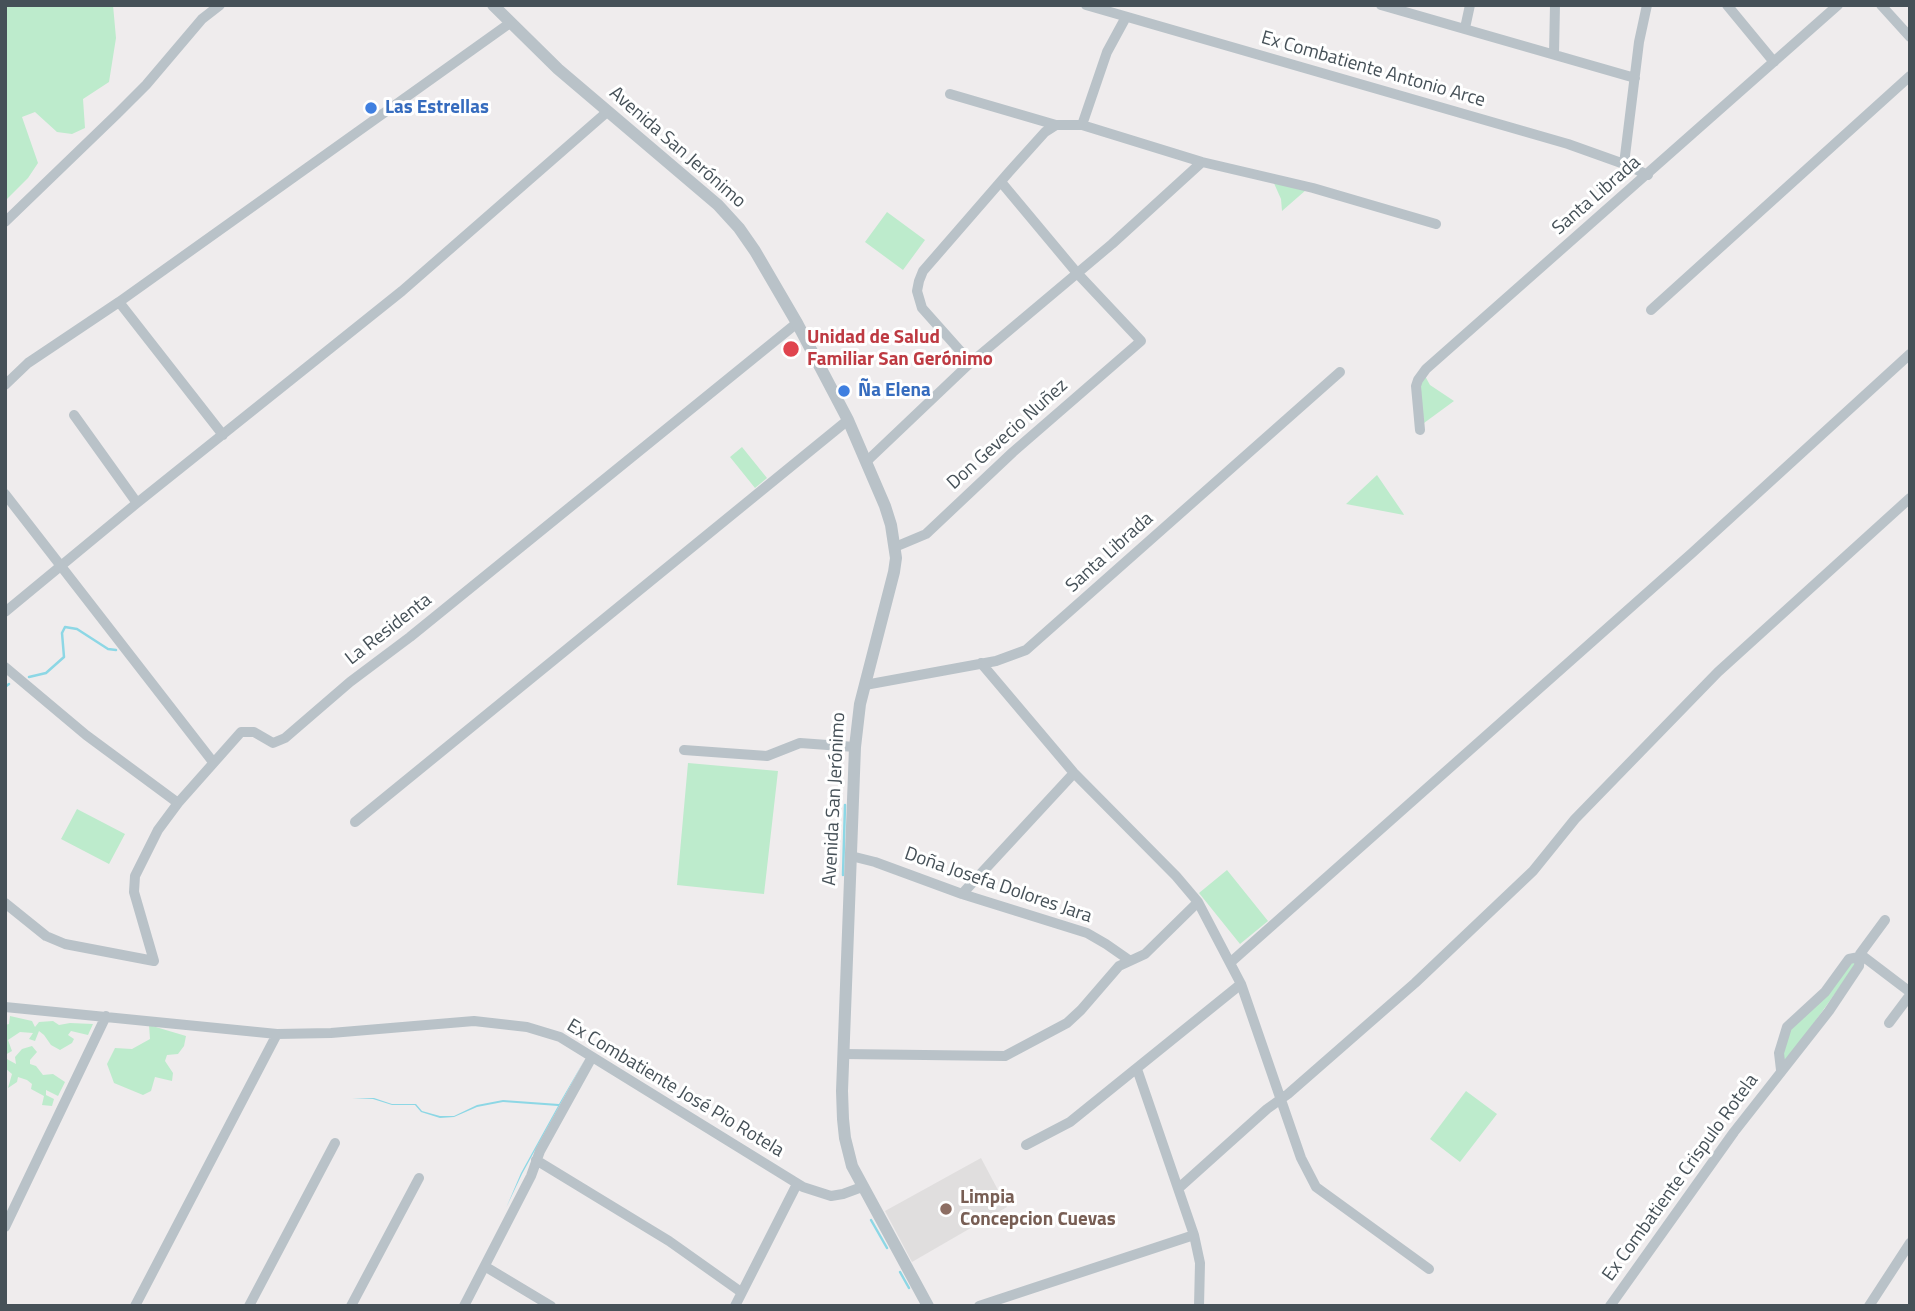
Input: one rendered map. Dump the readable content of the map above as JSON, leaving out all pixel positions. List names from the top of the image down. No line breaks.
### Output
{"streets":{"street":["Ex Combatiente Antonio Arce","Avenida San Jerónimo","Santa Librada","Don Gevecio Nuñez","La Residenta","Doña Josefa Dolores Jara","Ex Combatiente José Pio Rotela","Ex Combatiente Crispulo Rotela"]},"crossings":[["Ex Combatiente Antonio Arce","Santa Librada"],["Avenida San Jerónimo","Santa Librada"],["Avenida San Jerónimo","Don Gevecio Nuñez"],["Avenida San Jerónimo","La Residenta"],["Avenida San Jerónimo","Doña Josefa Dolores Jara"],["Avenida San Jerónimo","Ex Combatiente José Pio Rotela"]],"places":["Las Estrellas","Unidad de Salud Familiar San Gerónimo","Ña Elena","Limpia Concepcion Cuevas"]}
